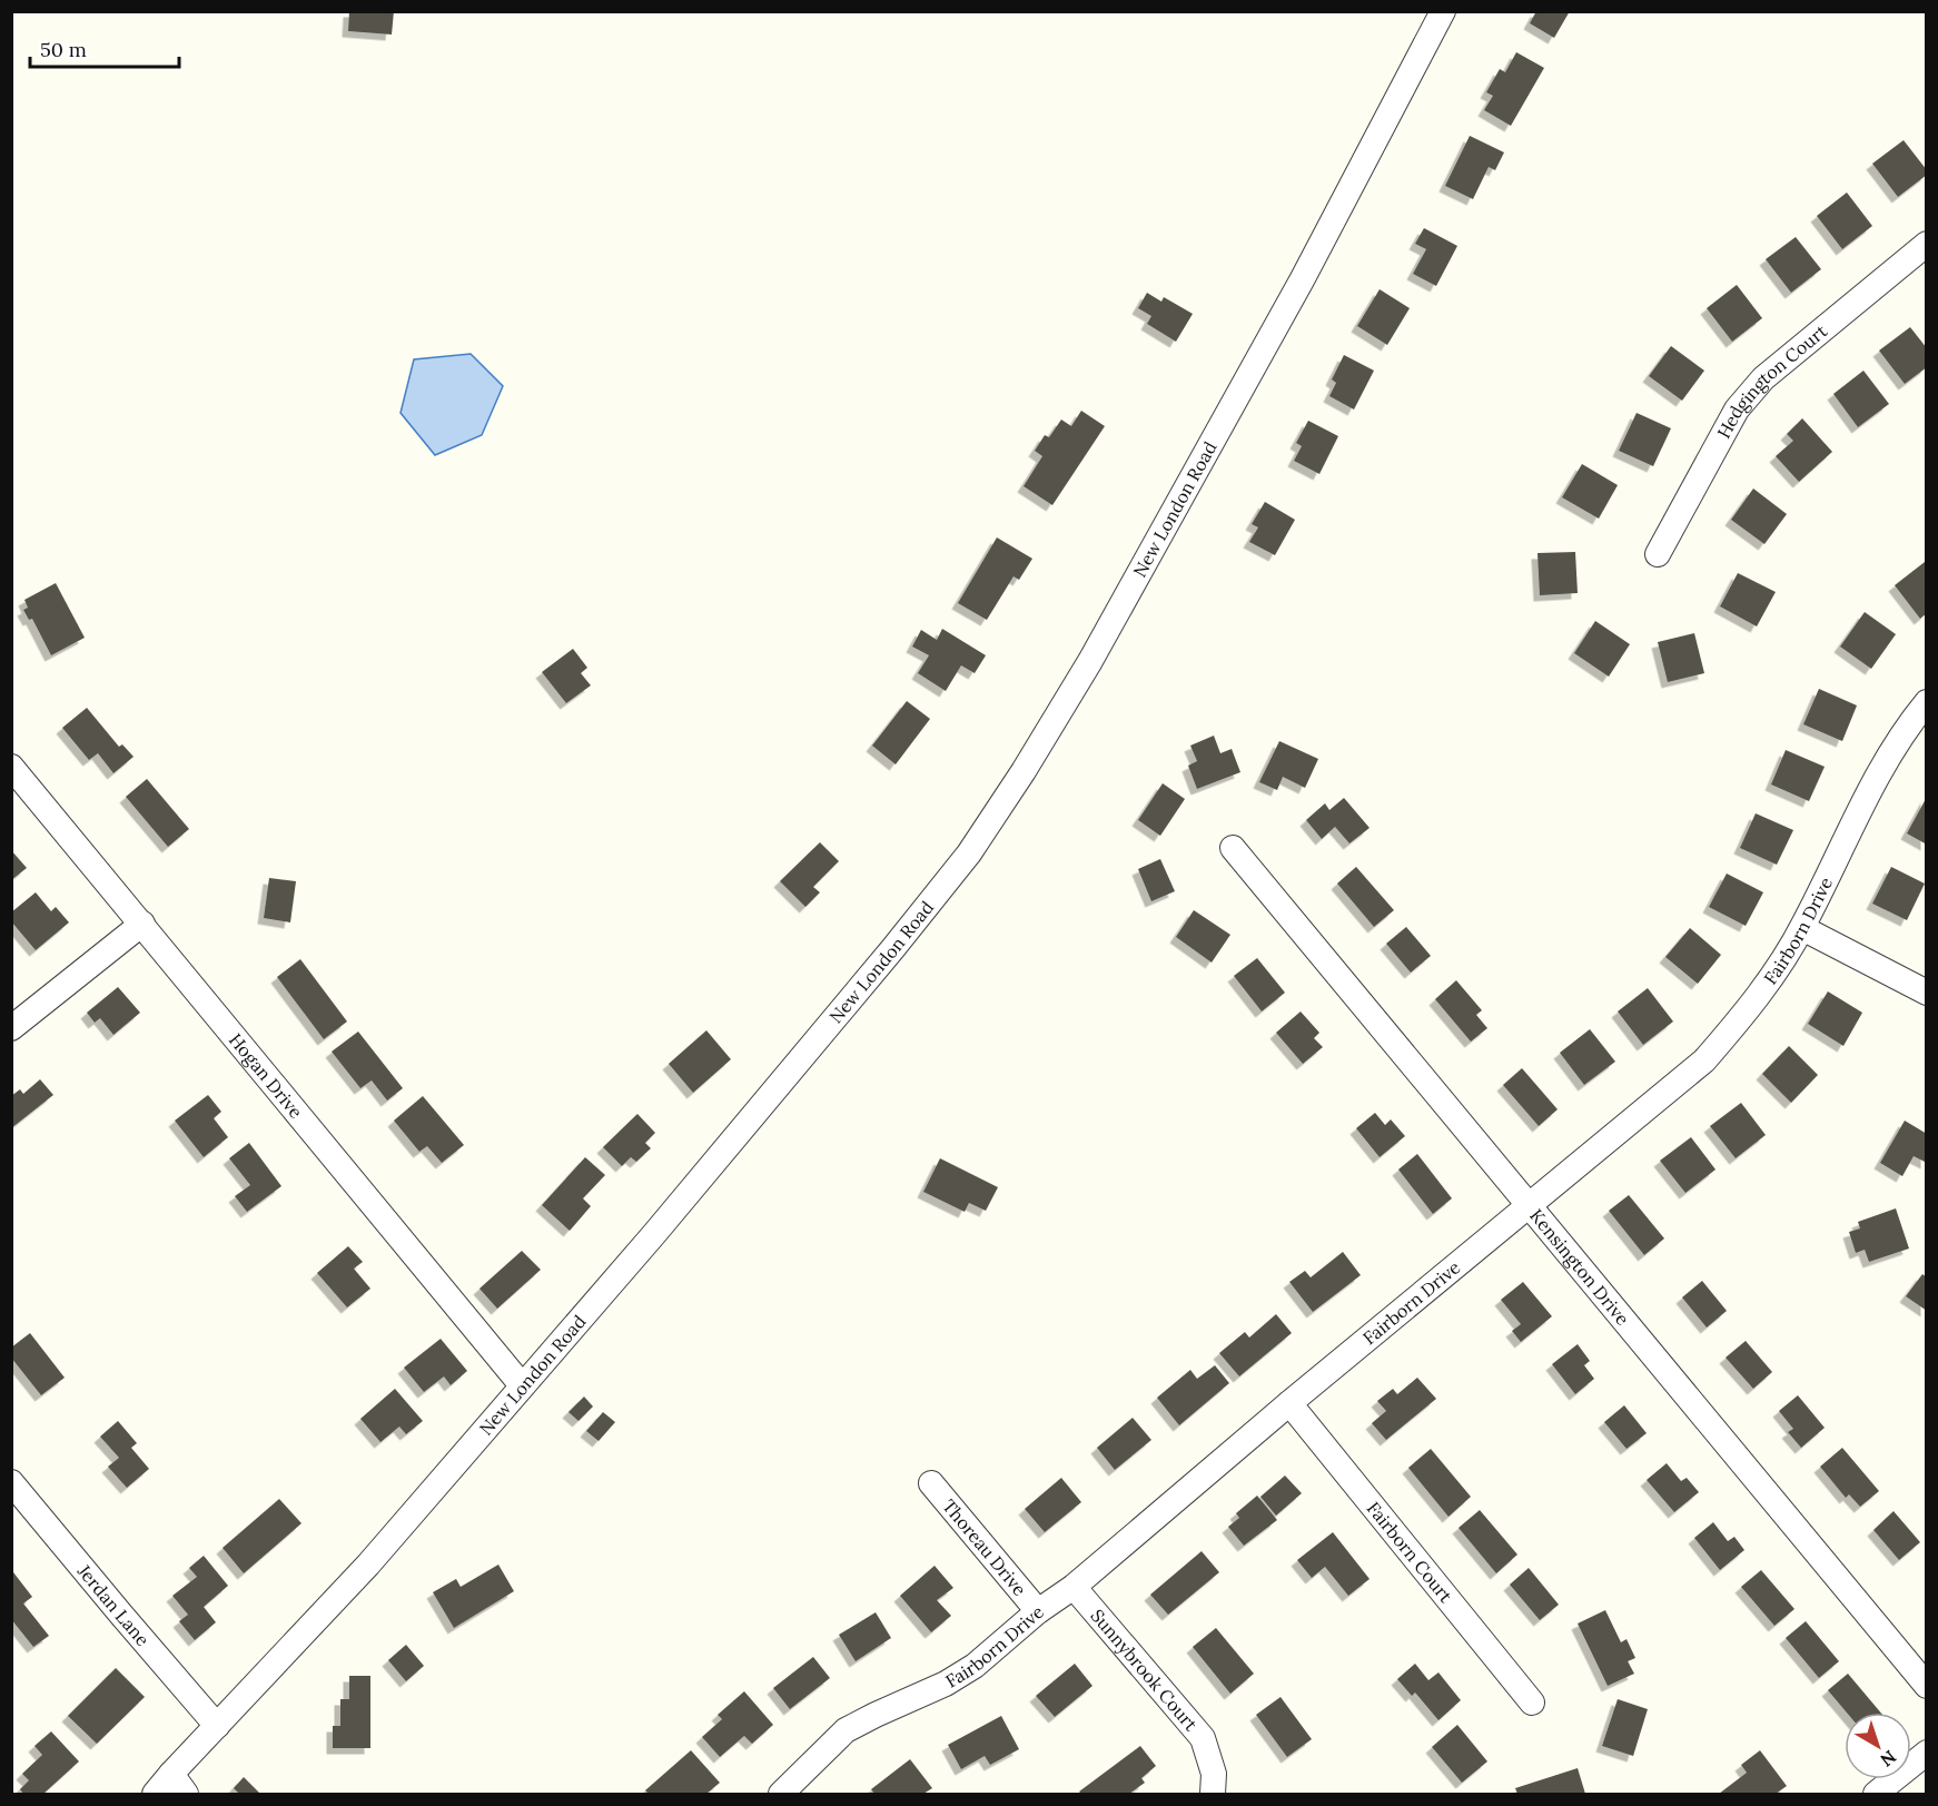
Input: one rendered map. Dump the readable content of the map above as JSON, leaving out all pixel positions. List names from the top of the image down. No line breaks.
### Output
{"streets":{"street":["Hedgington Court","New London Road","Fairborn Drive","Hogan Drive","Kensington Drive","Thoreau Drive","Fairborn Court","Jerdan Lane","Sunnybrook Court"]},"crossings":[["New London Road","Hogan Drive"],["New London Road","Jerdan Lane"],["Fairborn Drive","Kensington Drive"],["Fairborn Drive","Thoreau Drive"],["Fairborn Drive","Fairborn Court"],["Fairborn Drive","Sunnybrook Court"]],"scale_bar":"50 m","north":"bottom right"}
